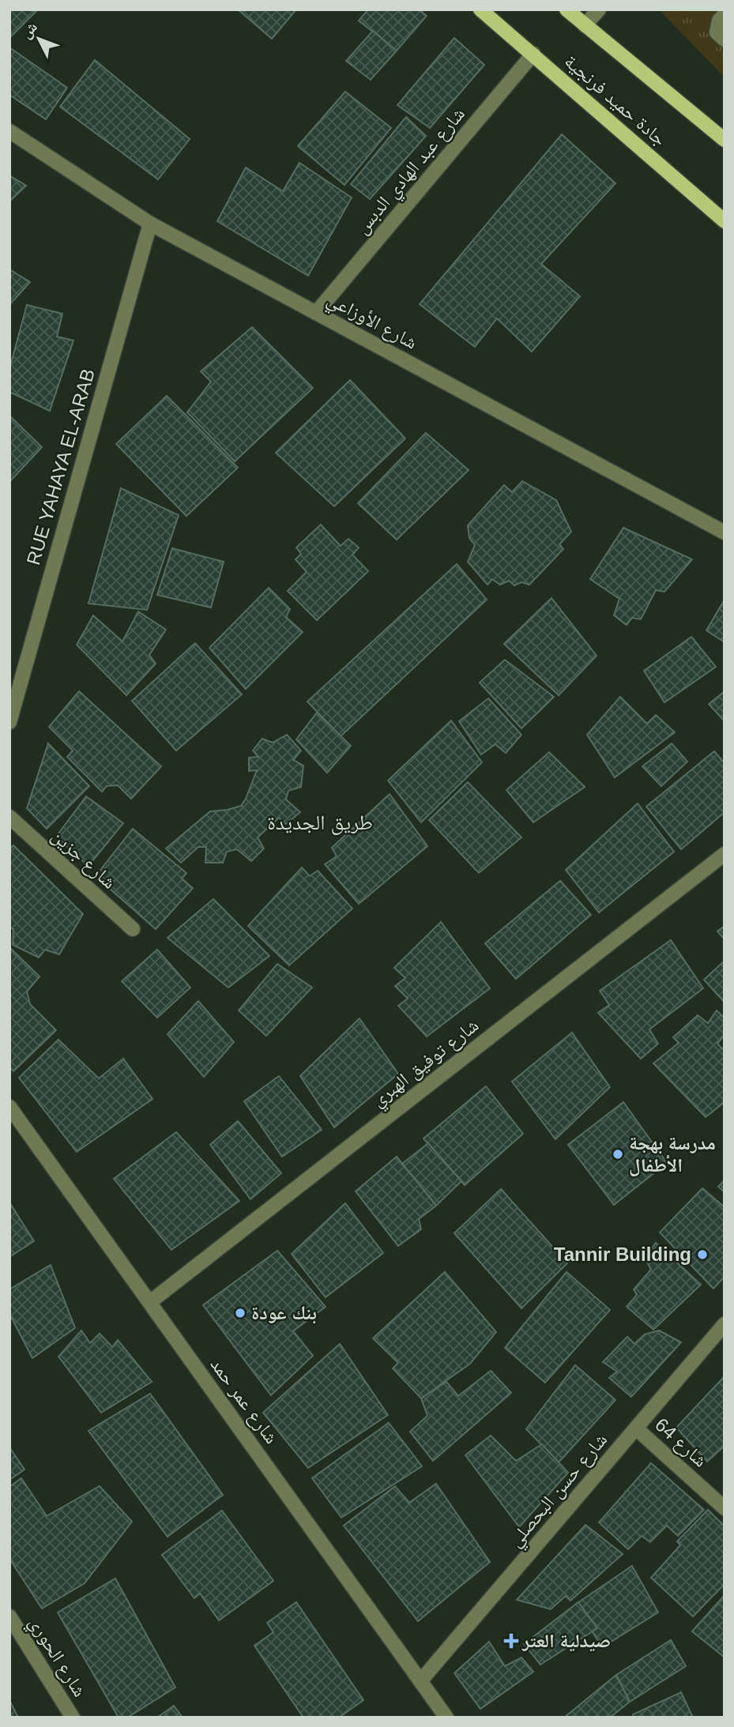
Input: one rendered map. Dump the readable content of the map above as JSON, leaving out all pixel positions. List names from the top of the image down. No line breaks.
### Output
{"streets":{"main road":["جادة حميد فرنجية"],"street":["شارع عبد الهادي الدبس","شارع الأوزاعي","RUE YAHAYA EL-ARAB","شارع جزين","شارع توفيق الهبري","شارع عمر حمد","شارع 64","شارع حسن البحصلي","شارع الحوري"]},"crossings":[["جادة حميد فرنجية","شارع عبد الهادي الدبس"],["شارع عبد الهادي الدبس","شارع الأوزاعي"],["شارع الأوزاعي","RUE YAHAYA EL-ARAB"],["شارع توفيق الهبري","شارع عمر حمد"],["شارع عمر حمد","شارع حسن البحصلي"],["شارع 64","شارع حسن البحصلي"]],"districts":["طريق الجديدة"],"places":{"other":["مدرسة بهجة الأطفال","Tannir Building","بنك عودة"],"health":["صيدلية العتر"]},"north":"top left"}
